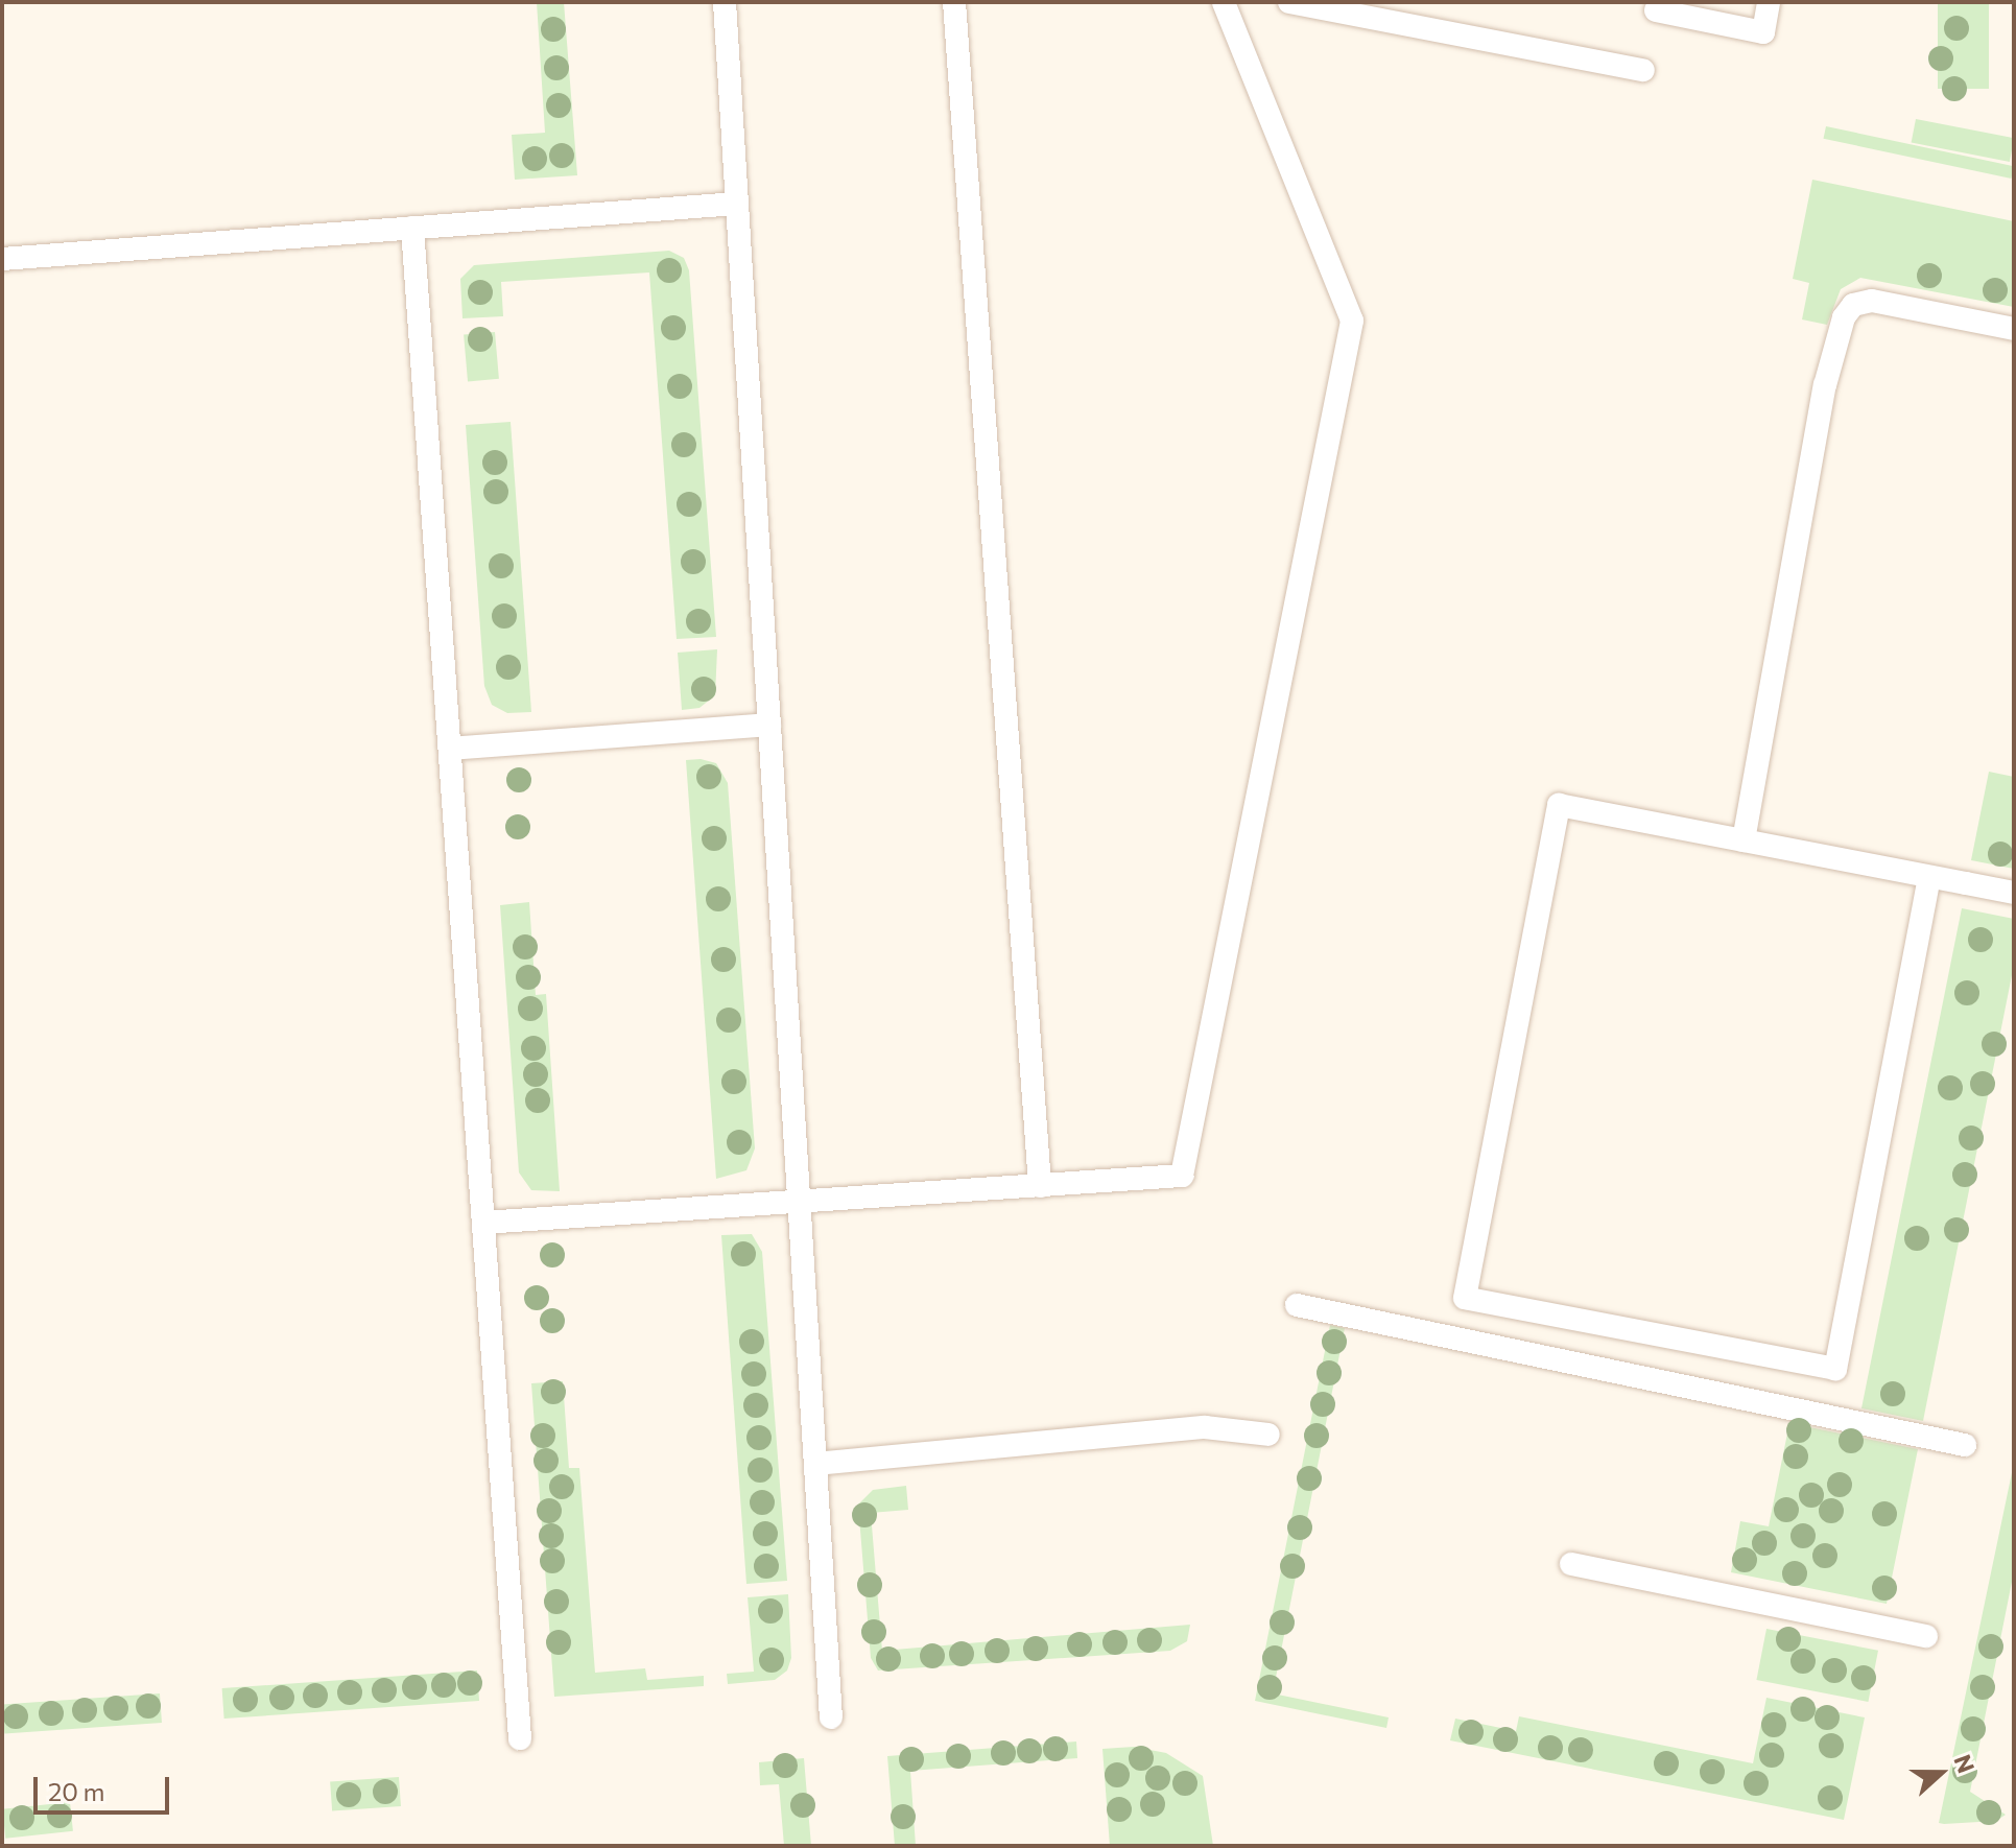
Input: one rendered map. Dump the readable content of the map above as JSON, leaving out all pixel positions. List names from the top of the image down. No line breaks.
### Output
{"scale_bar":"20 m","north":"right"}
